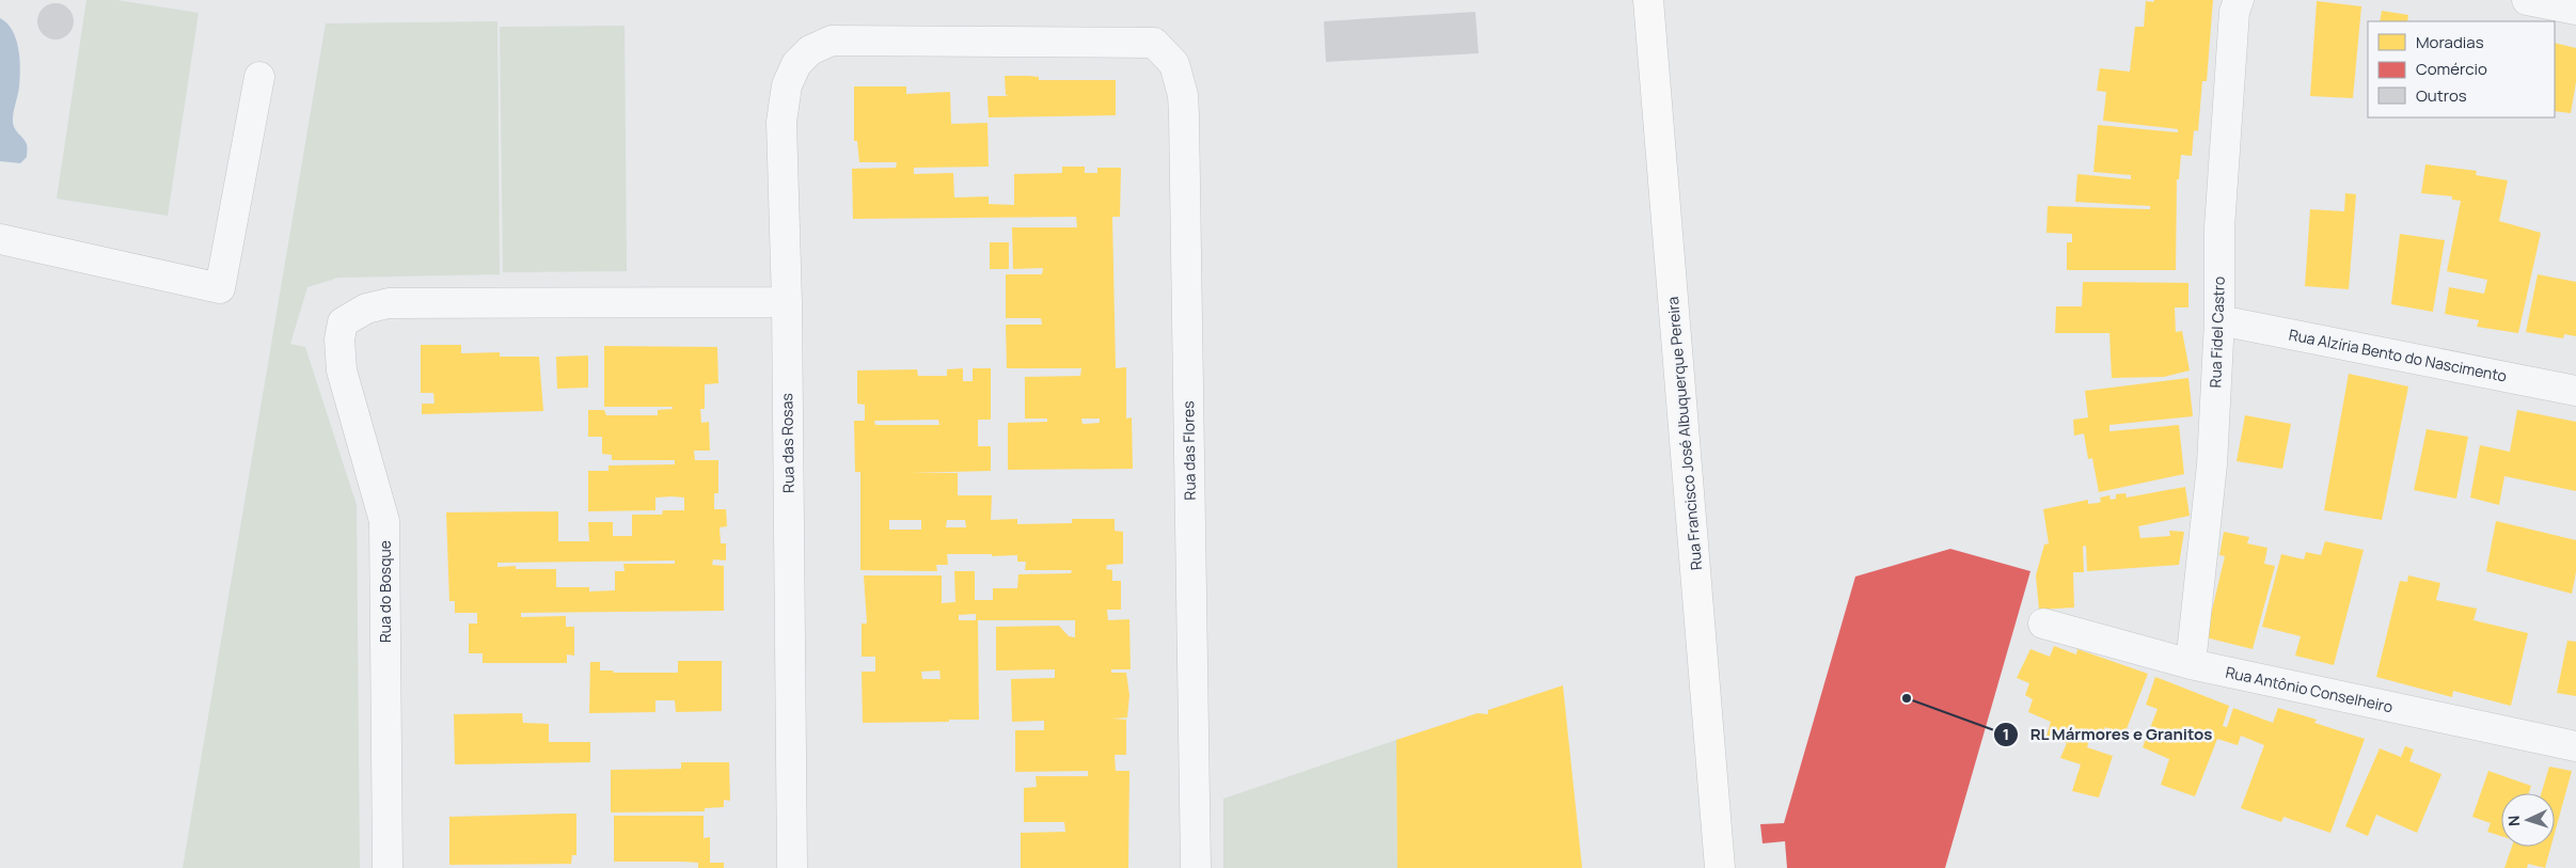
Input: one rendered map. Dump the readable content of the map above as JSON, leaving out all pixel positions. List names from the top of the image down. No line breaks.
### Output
{"streets":{"main road":["Rua Francisco José Albuquerque Pereira"],"street":["Rua Fidel Castro","Rua Alzíria Bento do Nascimento","Rua das Rosas","Rua das Flores","Rua do Bosque","Rua Antônio Conselheiro"]},"crossings":[["Rua Fidel Castro","Rua Alzíria Bento do Nascimento"],["Rua Fidel Castro","Rua Antônio Conselheiro"],["Rua das Rosas","Rua das Flores"],["Rua das Rosas","Rua do Bosque"]],"places":["RL Mármores e Granitos"],"legend":["Moradias","Comércio","Outros"],"north":"left"}
